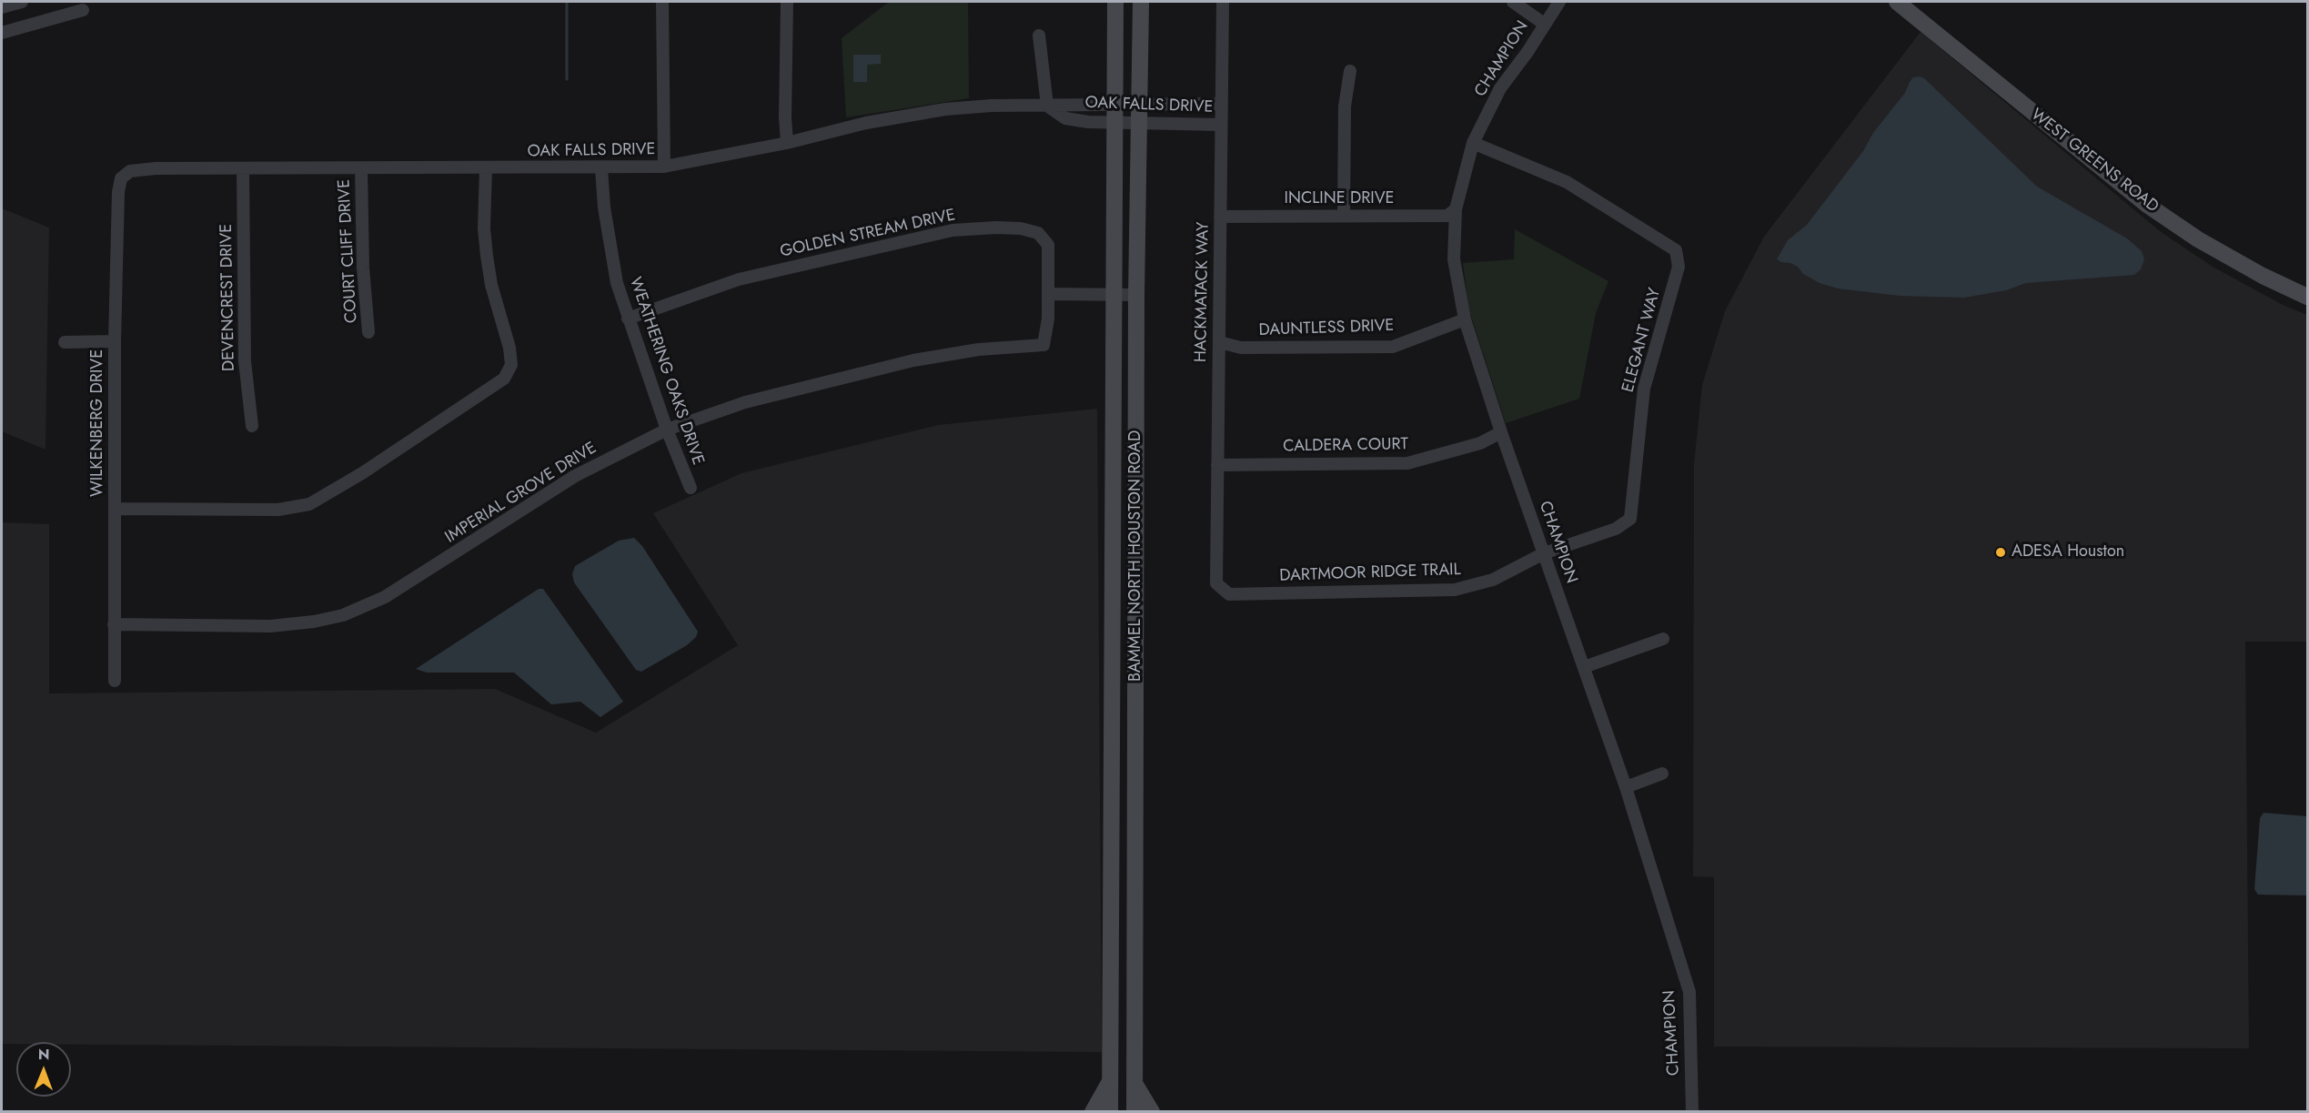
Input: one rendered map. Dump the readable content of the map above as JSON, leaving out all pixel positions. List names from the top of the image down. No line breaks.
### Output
{"streets":{"main road":["WEST GREENS ROAD","BAMMEL NORTH HOUSTON ROAD"],"street":["CHAMPION","OAK FALLS DRIVE","INCLINE DRIVE","GOLDEN STREAM DRIVE","COURT CLIFF DRIVE","HACKMATACK WAY","DEVENCREST DRIVE","DAUNTLESS DRIVE","ELEGANT WAY","WEATHERING OAKS DRIVE","WILKENBERG DRIVE","CALDERA COURT","IMPERIAL GROVE DRIVE","DARTMOOR RIDGE TRAIL"]},"crossings":[["CHAMPION","INCLINE DRIVE"],["CHAMPION","DAUNTLESS DRIVE"],["CHAMPION","ELEGANT WAY"],["CHAMPION","CALDERA COURT"],["CHAMPION","DARTMOOR RIDGE TRAIL"],["OAK FALLS DRIVE","COURT CLIFF DRIVE"],["OAK FALLS DRIVE","HACKMATACK WAY"],["OAK FALLS DRIVE","DEVENCREST DRIVE"],["OAK FALLS DRIVE","WEATHERING OAKS DRIVE"],["OAK FALLS DRIVE","WILKENBERG DRIVE"],["OAK FALLS DRIVE","BAMMEL NORTH HOUSTON ROAD"],["INCLINE DRIVE","HACKMATACK WAY"],["GOLDEN STREAM DRIVE","WEATHERING OAKS DRIVE"],["GOLDEN STREAM DRIVE","IMPERIAL GROVE DRIVE"],["HACKMATACK WAY","DAUNTLESS DRIVE"],["HACKMATACK WAY","CALDERA COURT"],["HACKMATACK WAY","DARTMOOR RIDGE TRAIL"],["ELEGANT WAY","DARTMOOR RIDGE TRAIL"],["WEATHERING OAKS DRIVE","IMPERIAL GROVE DRIVE"],["WILKENBERG DRIVE","IMPERIAL GROVE DRIVE"]],"places":["ADESA Houston"],"north":"top"}
